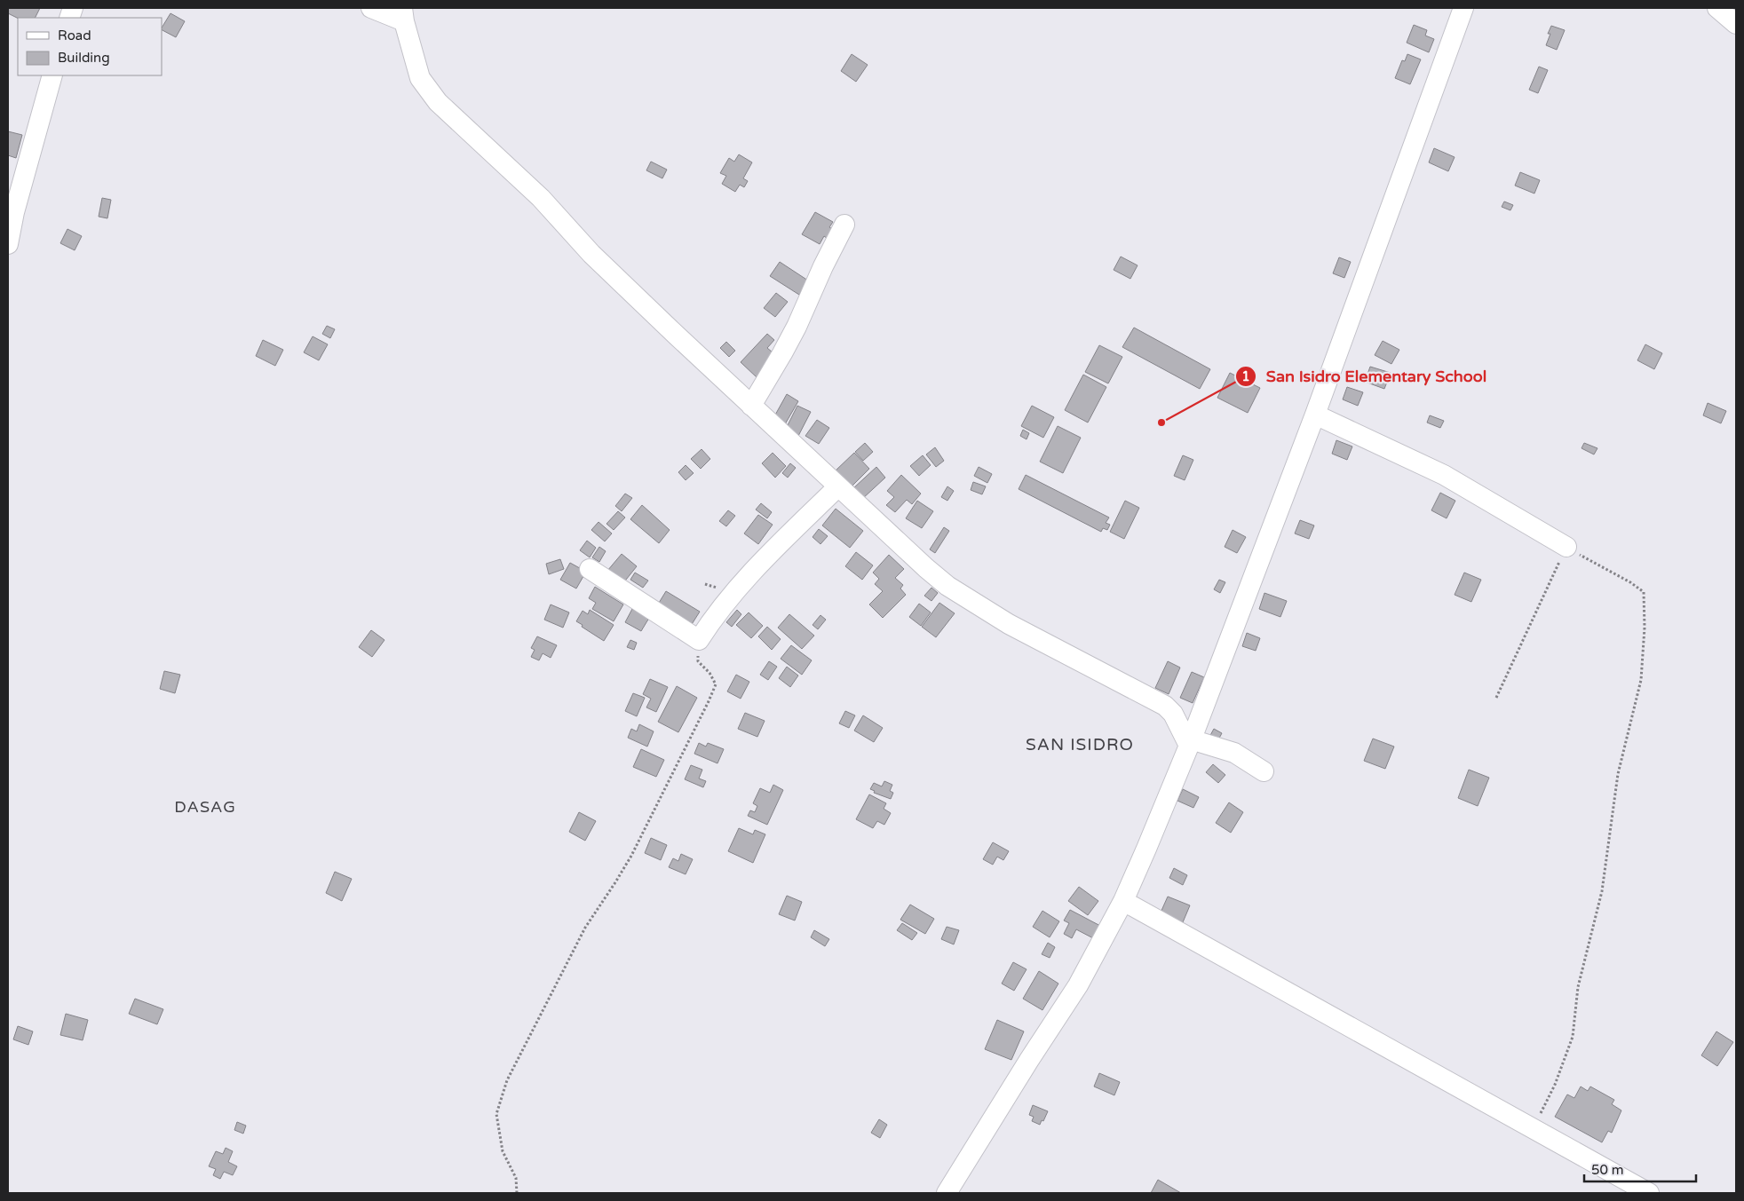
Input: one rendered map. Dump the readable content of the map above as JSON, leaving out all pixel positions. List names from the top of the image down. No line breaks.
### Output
{"districts":["SAN ISIDRO","DASAG"],"places":["San Isidro Elementary School"],"legend":["Road","Building"],"scale_bar":"50 m"}
